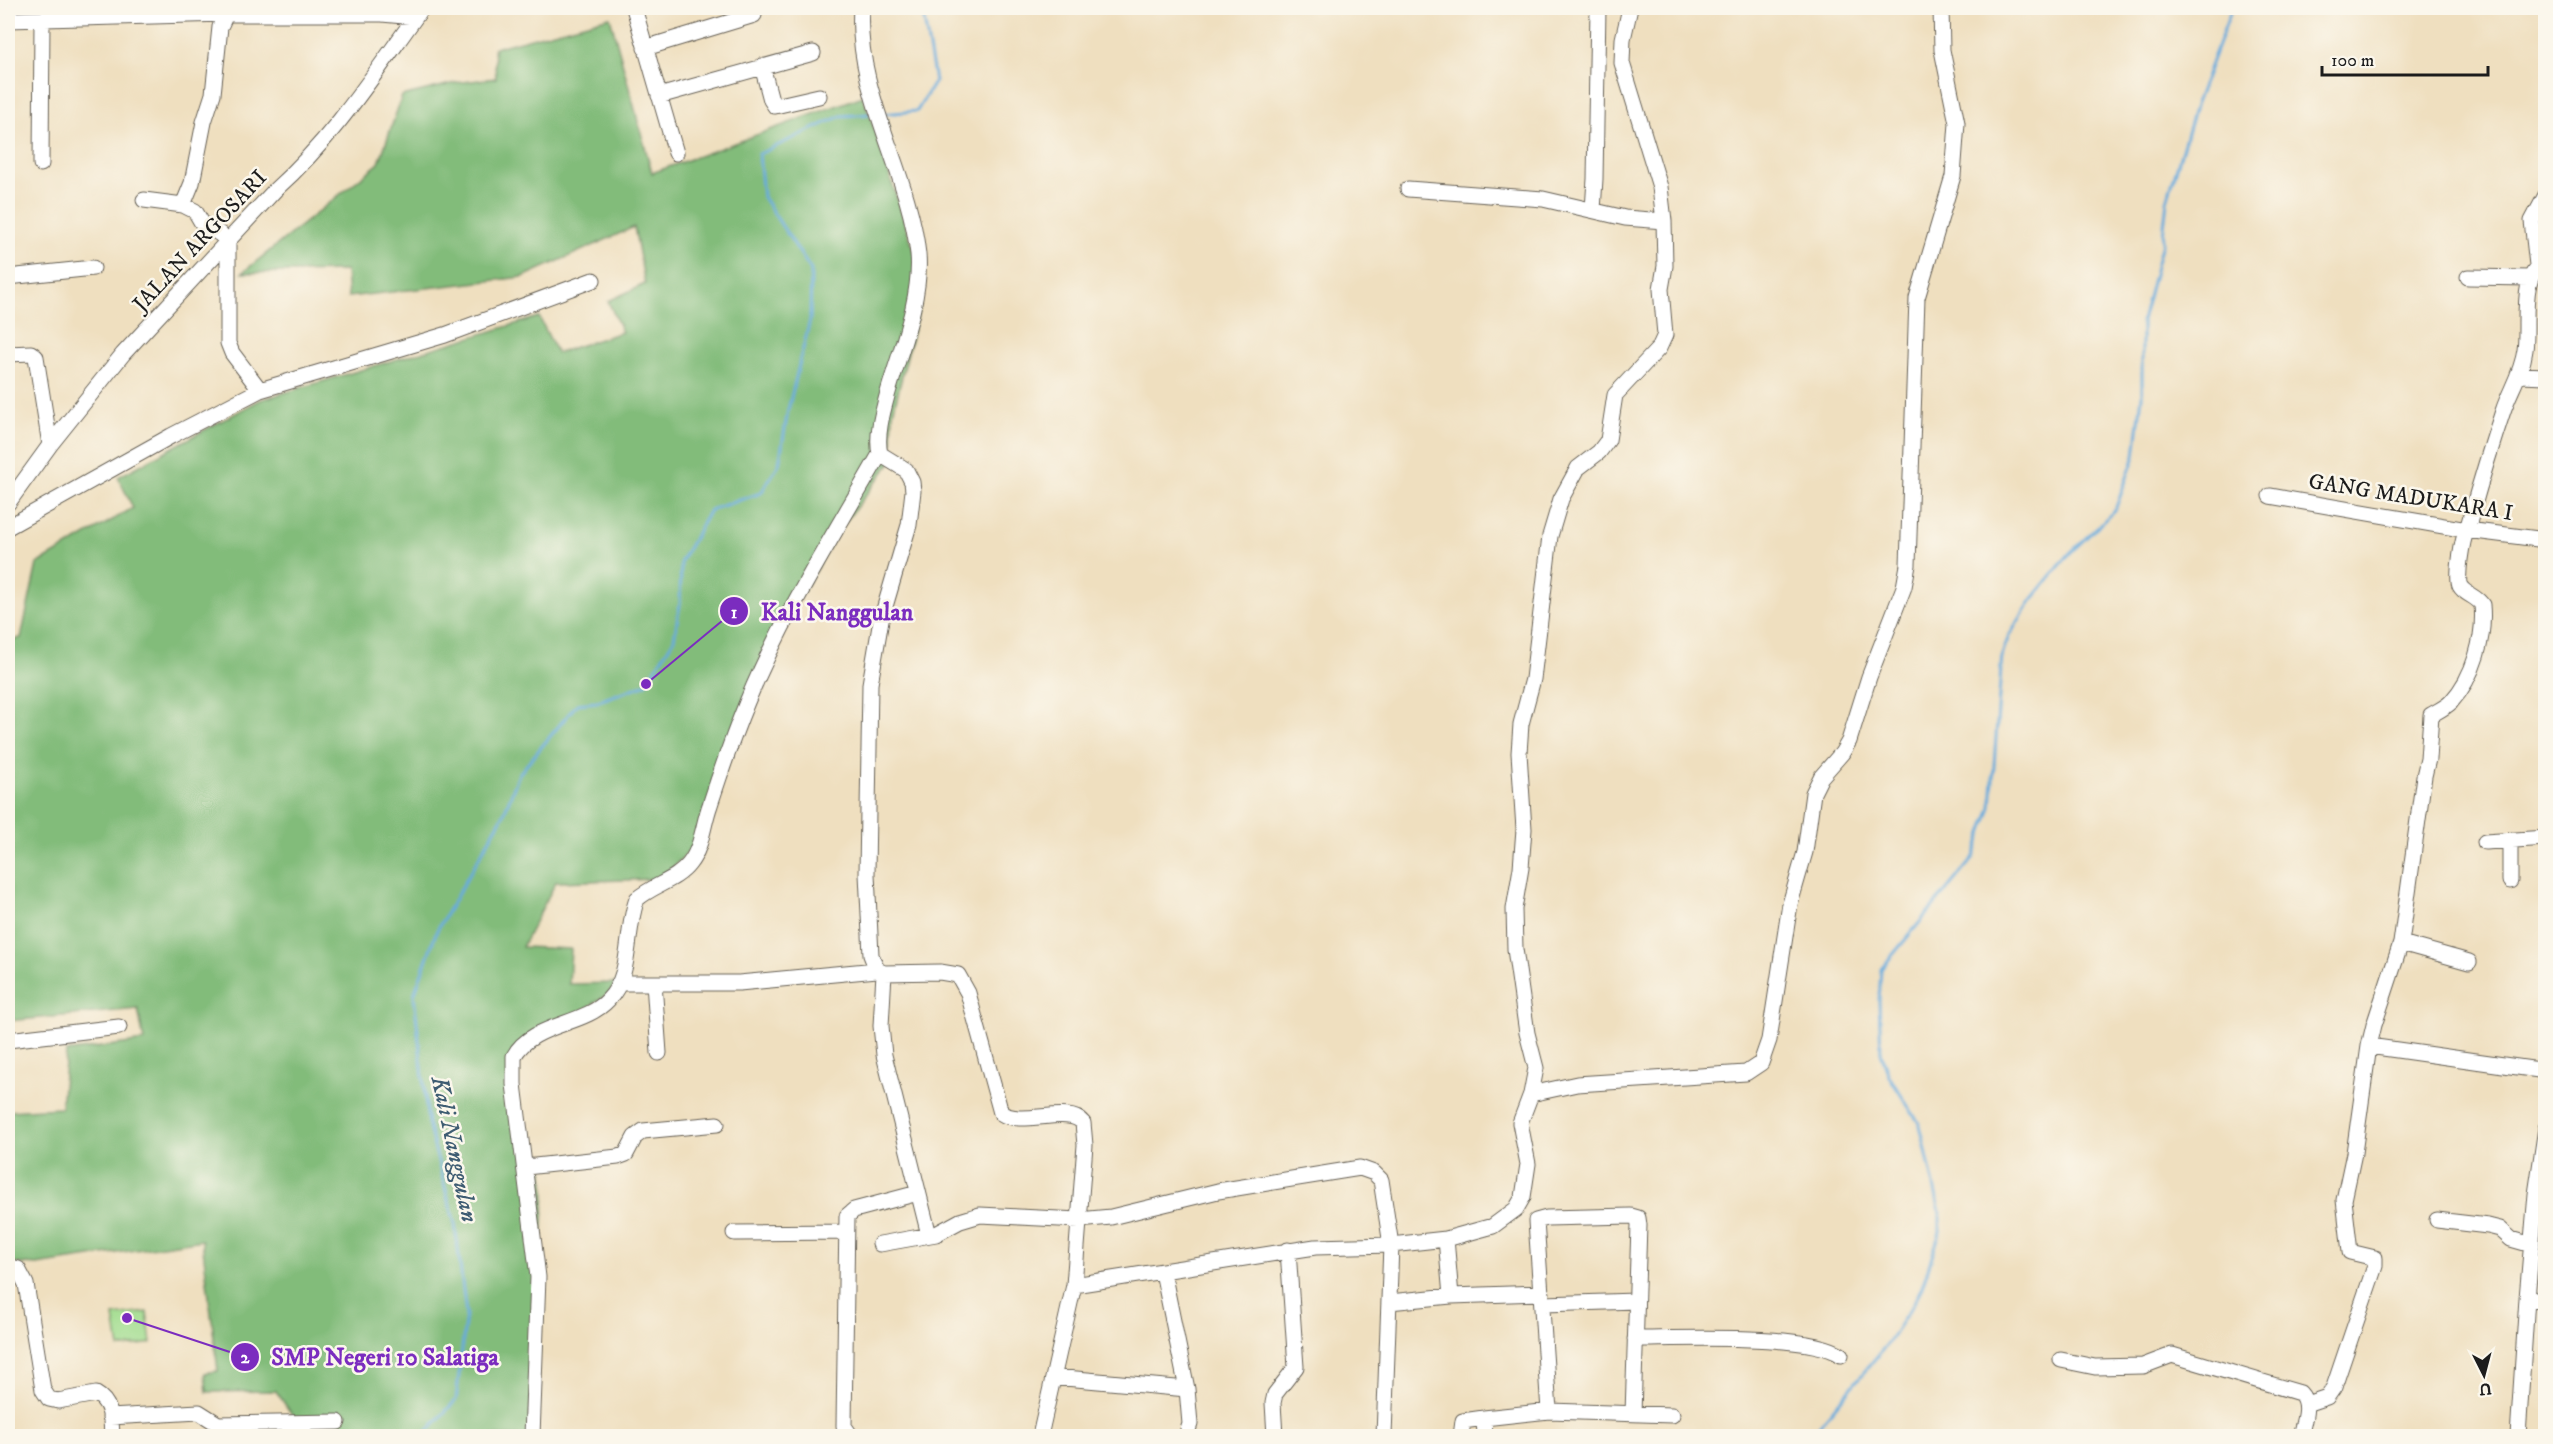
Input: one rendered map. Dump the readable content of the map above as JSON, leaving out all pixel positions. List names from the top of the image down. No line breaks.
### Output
{"streets":{"street":["JALAN ARGOSARI","GANG MADUKARA I"]},"water":["Kali Nanggulan"],"places":["Kali Nanggulan","SMP Negeri 10 Salatiga"],"scale_bar":"100 m","north":"bottom"}
